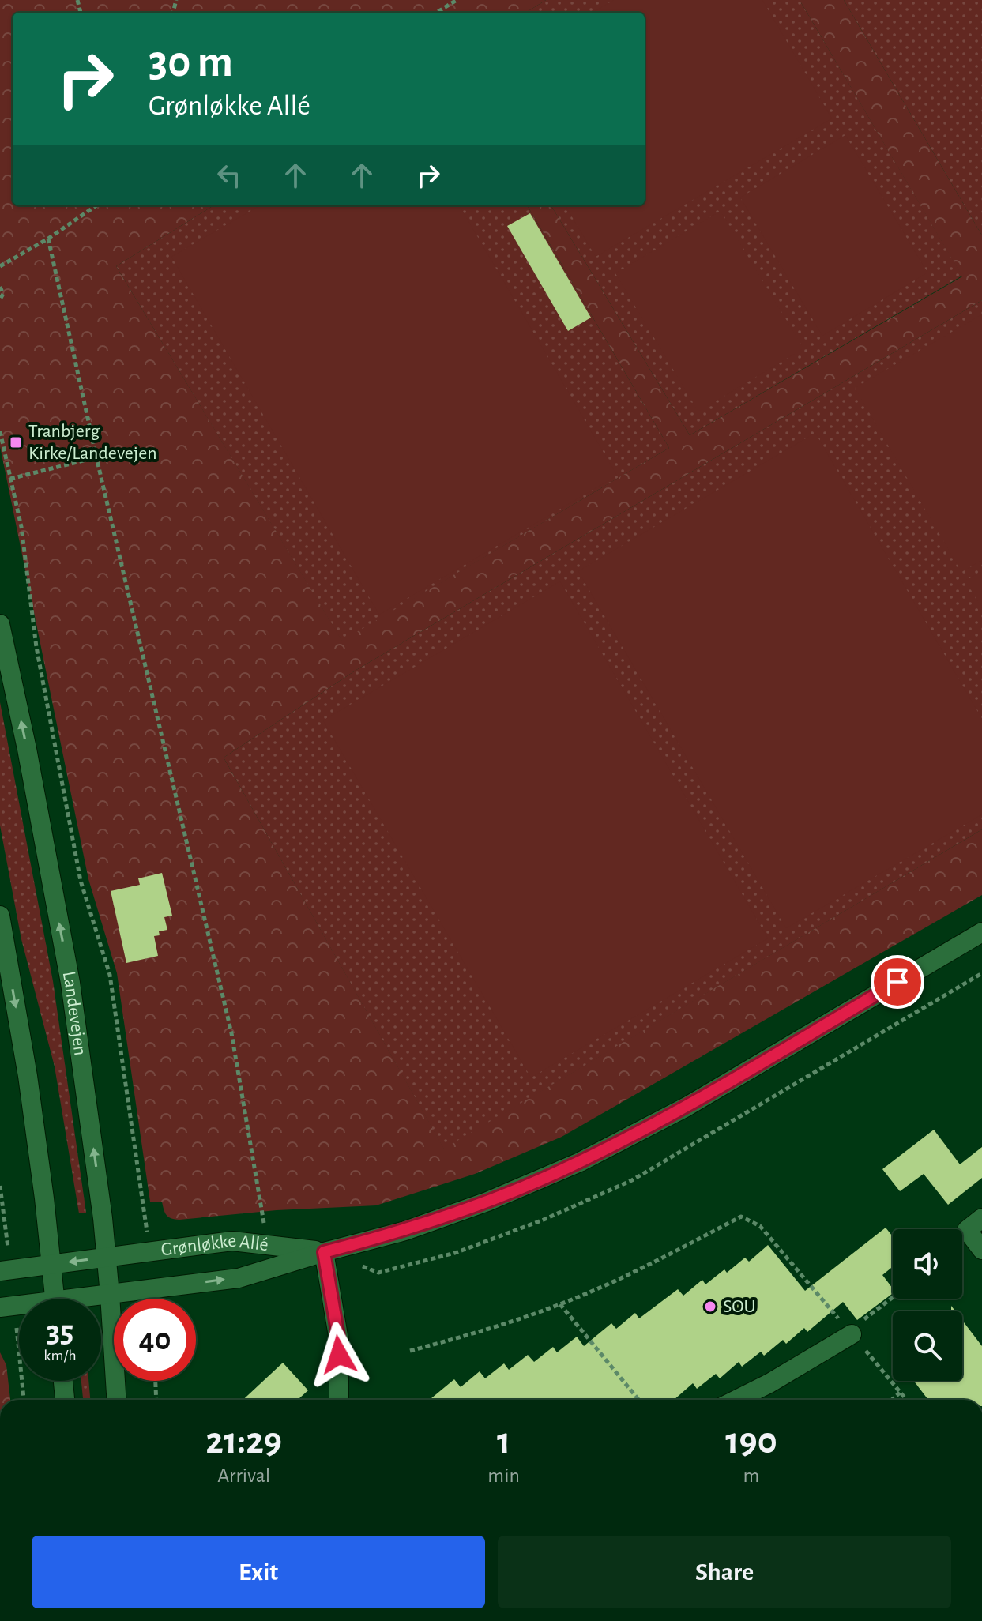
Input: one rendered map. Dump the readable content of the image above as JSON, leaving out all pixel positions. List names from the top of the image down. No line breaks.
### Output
{"streets":{"street":["Landevejen","Grønløkke Allé"]},"crossings":[["Landevejen","Grønløkke Allé"]],"places":{"transit":["Tranbjerg Kirke/Landevejen"],"other":["SOU"]},"page":{"turn":["30 m","Grønløkke Allé"],"speed":"35 km/h","limit":"40","eta":["21:29","Arrival","1","min","190","m"],"buttons":["Exit","Share"]}}
